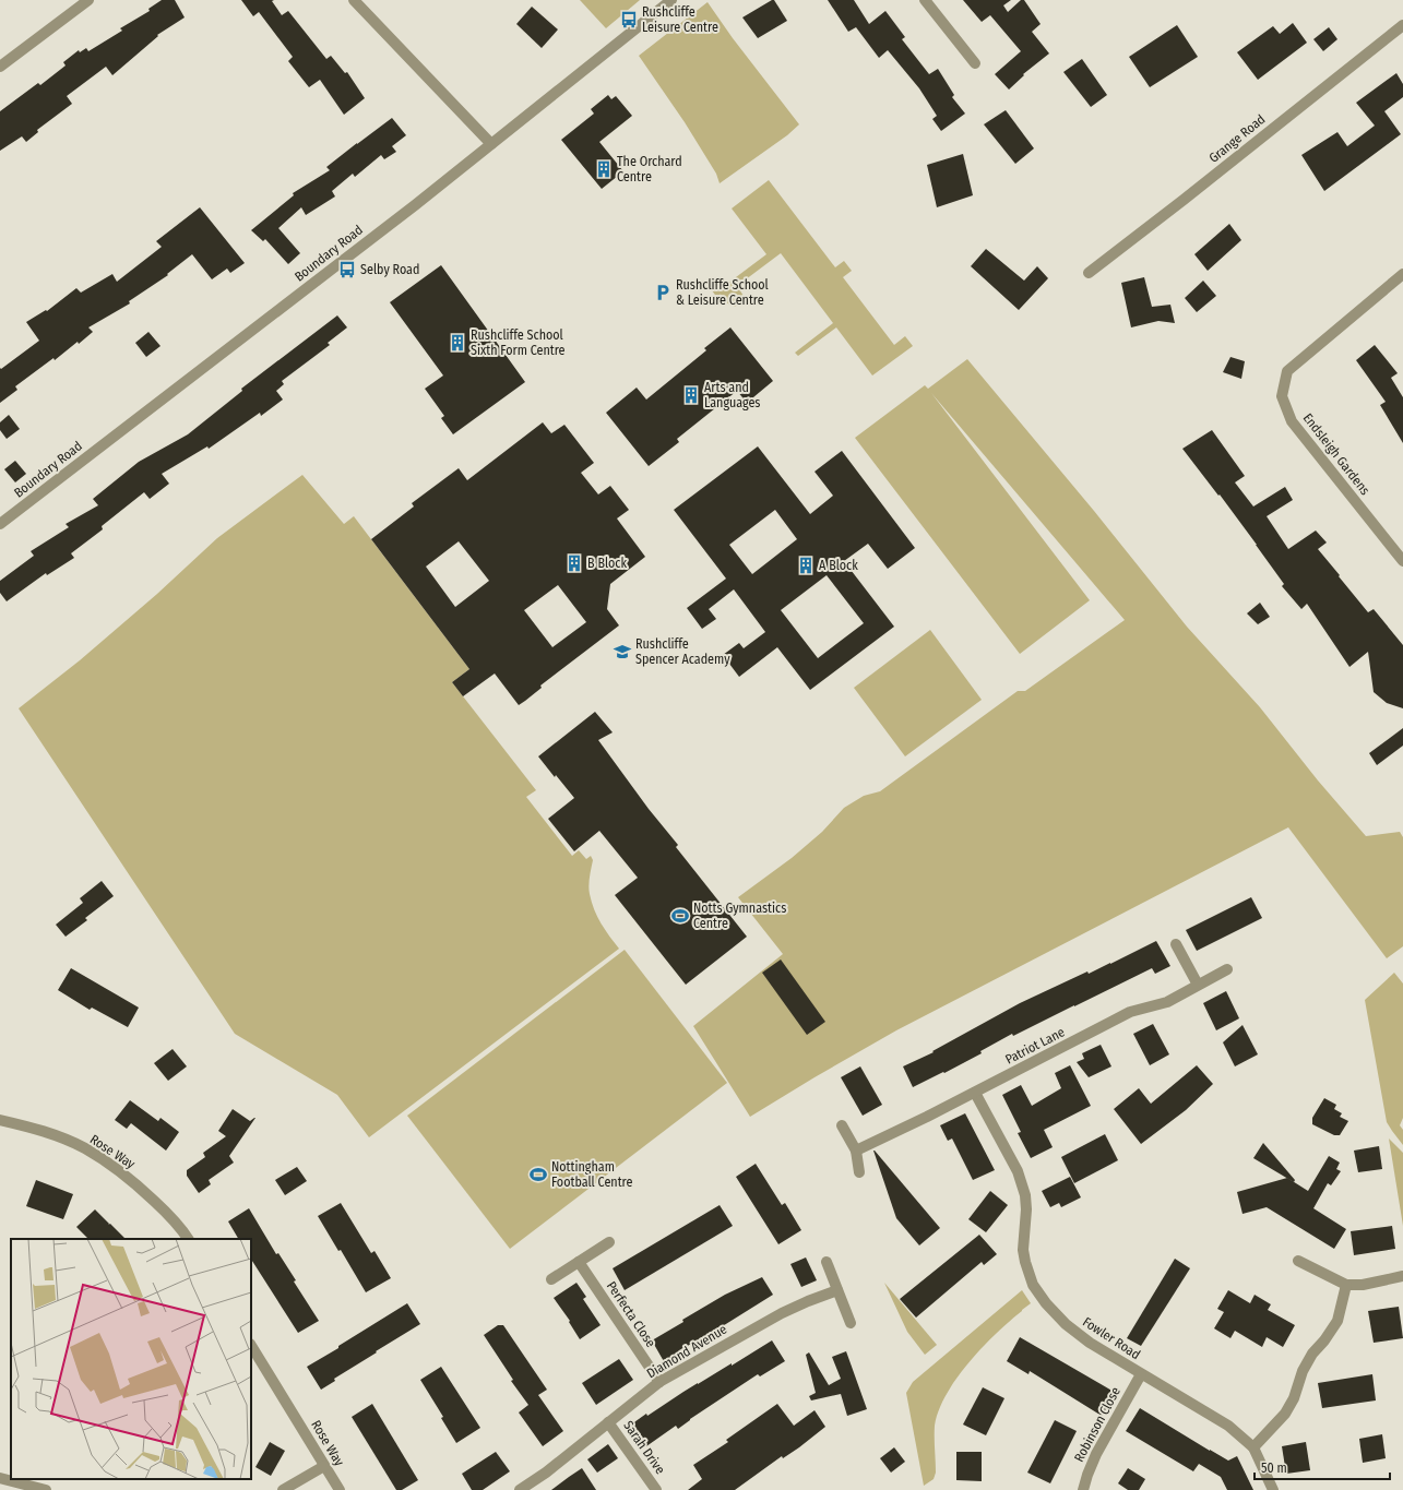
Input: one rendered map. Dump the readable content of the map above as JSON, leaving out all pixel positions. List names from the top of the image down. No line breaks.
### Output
{"streets":{"street":["Grange Road","Boundary Road","Endsleigh Gardens","Patriot Lane","Rose Way","Perfecta Close","Fowler Road","Diamond Avenue","Robinson Close","Sarah Drive"]},"crossings":[["Patriot Lane","Fowler Road"],["Perfecta Close","Diamond Avenue"],["Fowler Road","Robinson Close"],["Diamond Avenue","Sarah Drive"]],"places":{"bus stop":["Rushcliffe Leisure Centre","Selby Road"],"building":["The Orchard Centre","Rushcliffe School Sixth Form Centre","Arts and Languages","B Block","A Block"],"parking":["Rushcliffe School & Leisure Centre"],"school or university":["Rushcliffe Spencer Academy"],"sports":["Notts Gymnastics Centre","Nottingham Football Centre"]},"scale_bar":"50 m"}
